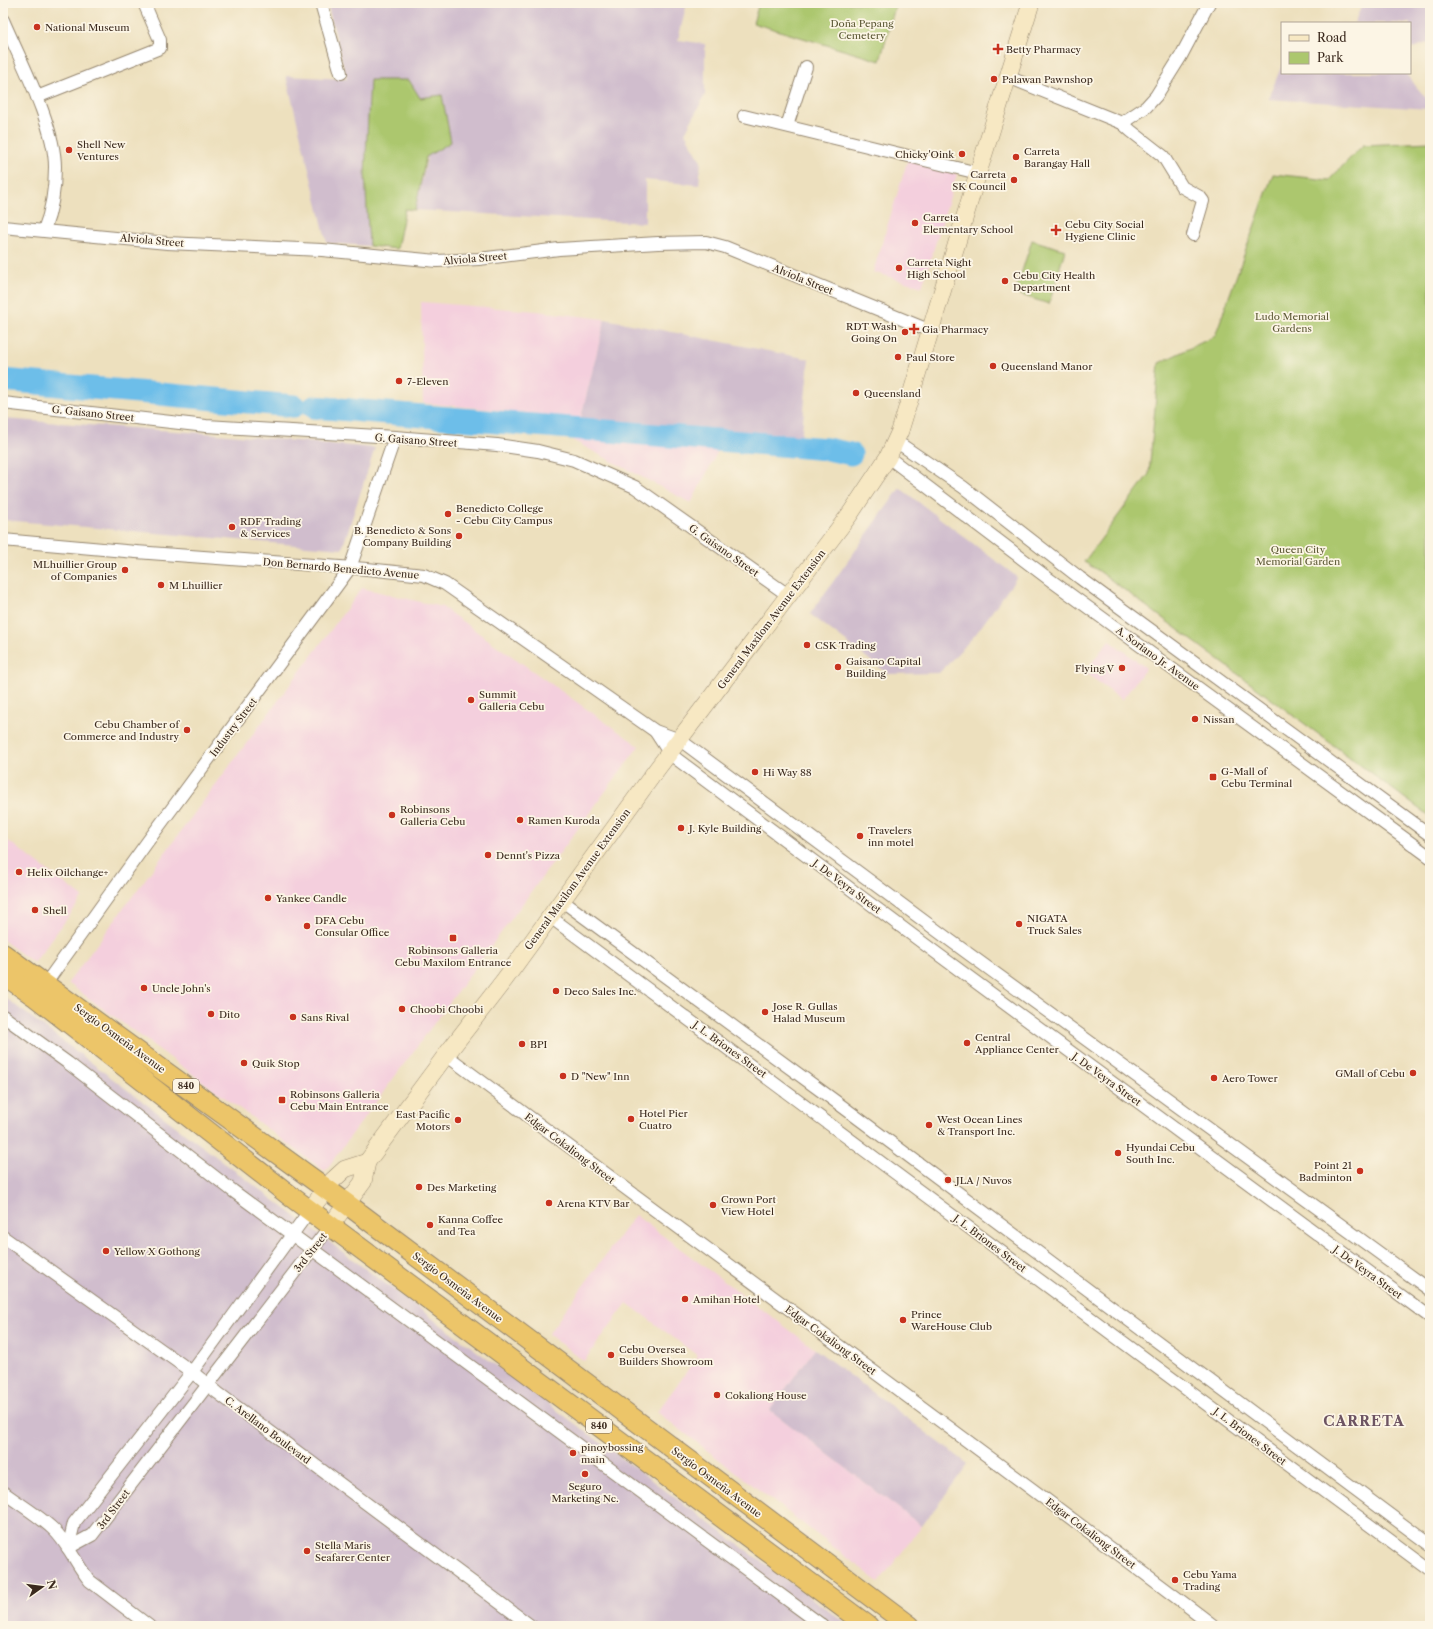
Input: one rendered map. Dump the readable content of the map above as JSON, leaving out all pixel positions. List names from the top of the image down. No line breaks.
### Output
{"streets":{"highway":["Sergio Osmeña Avenue","840"],"main road":["General Maxilom Avenue Extension"],"street":["Alviola Street","G. Gaisano Street","Don Bernardo Benedicto Avenue","A. Soriano Jr. Avenue","Industry Street","J. De Veyra Street","J. L. Briones Street","Edgar Cokaliong Street","3rd Street","C. Arellano Boulevard"]},"crossings":[["Alviola Street","General Maxilom Avenue Extension"],["G. Gaisano Street","General Maxilom Avenue Extension"],["G. Gaisano Street","Industry Street"],["Don Bernardo Benedicto Avenue","General Maxilom Avenue Extension"],["Don Bernardo Benedicto Avenue","Industry Street"],["Don Bernardo Benedicto Avenue","J. De Veyra Street"],["General Maxilom Avenue Extension","A. Soriano Jr. Avenue"],["General Maxilom Avenue Extension","J. De Veyra Street"],["General Maxilom Avenue Extension","Sergio Osmeña Avenue"],["General Maxilom Avenue Extension","J. L. Briones Street"],["General Maxilom Avenue Extension","Edgar Cokaliong Street"],["General Maxilom Avenue Extension","3rd Street"],["Industry Street","Sergio Osmeña Avenue"],["Sergio Osmeña Avenue","3rd Street"],["3rd Street","C. Arellano Boulevard"]],"districts":["CARRETA"],"parks":["Doña Pepang Cemetery","Ludo Memorial Gardens","Queen City Memorial Garden"],"places":{"other":["National Museum","Palawan Pawnshop","Shell New Ventures","Chicky'Oink","Carreta Barangay Hall","Carreta SK Council","Carreta Elementary School","Carreta Night High School","Cebu City Health Department","RDT Wash Going On","Paul Store","Queensland Manor","7-Eleven","Queensland","Benedicto College - Cebu City Campus","RDF Trading & Services","B. Benedicto & Sons Company Building","MLhuillier Group of Companies","M Lhuillier","CSK Trading","Gaisano Capital Building","Flying V","Summit Galleria Cebu","Nissan","Cebu Chamber of Commerce and Industry","Hi Way 88","Robinsons Galleria Cebu","Ramen Kuroda","J. Kyle Building","Travelers inn motel","Dennt's Pizza","Helix Oilchange+","Yankee Candle","Shell","NIGATA Truck Sales","DFA Cebu Consular Office","Uncle John's","Deco Sales Inc.","Choobi Choobi","Jose R. Gullas Halad Museum","Dito","Sans Rival","Central Appliance Center","BPI","Quik Stop","GMall of Cebu","D \"New\" Inn","Aero Tower","Hotel Pier Cuatro","East Pacific Motors","West Ocean Lines & Transport Inc.","Hyundai Cebu South Inc.","Point 21 Badminton","JLA / Nuvos","Des Marketing","Arena KTV Bar","Crown Port View Hotel","Kanna Coffee and Tea","Yellow X Gothong","Amihan Hotel","Prince WareHouse Club","Cebu Oversea Builders Showroom","Cokaliong House","pinoybossing main","Seguro Marketing Nc.","Stella Maris Seafarer Center","Cebu Yama Trading"],"health":["Betty Pharmacy","Cebu City Social Hygiene Clinic","Gia Pharmacy"],"transit":["G-Mall of Cebu Terminal","Robinsons Galleria Cebu Maxilom Entrance","Robinsons Galleria Cebu Main Entrance"]},"legend":["Road","Park"],"north":"right"}
